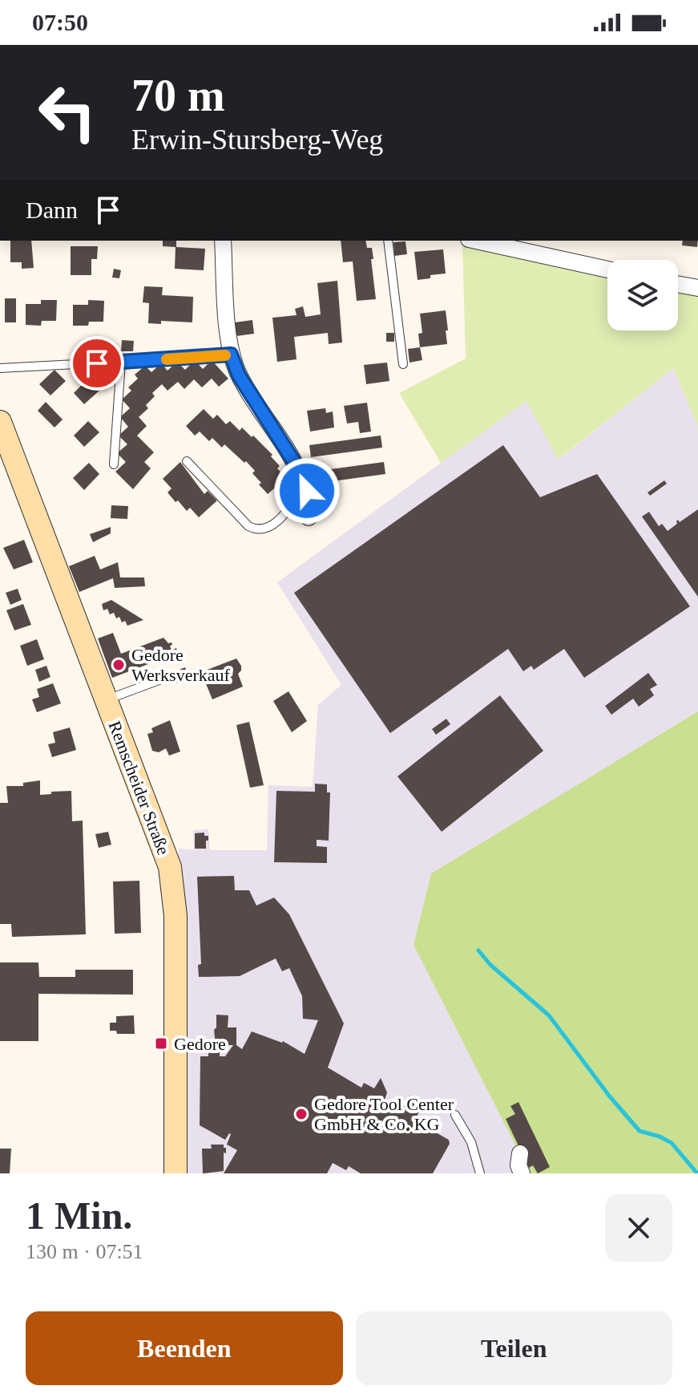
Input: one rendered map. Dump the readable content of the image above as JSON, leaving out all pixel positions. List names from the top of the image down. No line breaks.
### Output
{"streets":{"main road":["Remscheider Straße"]},"places":{"other":["Gedore Werksverkauf","Gedore Tool Center GmbH & Co. KG"],"transit":["Gedore"]},"page":{"status":"07:50","turn":["70 m","Erwin-Stursberg-Weg"],"then":"Dann","heading":["1 Min.","130 m · 07:51"],"buttons":["Beenden","Teilen"]}}
